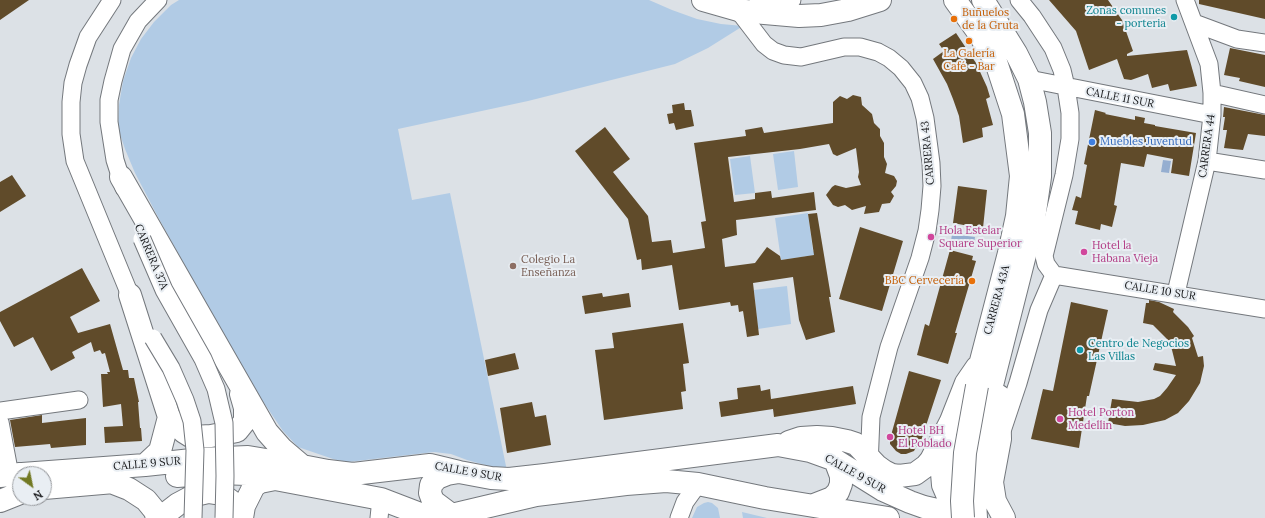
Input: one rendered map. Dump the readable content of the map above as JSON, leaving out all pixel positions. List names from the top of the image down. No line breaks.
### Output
{"streets":{"main road":["CARRERA 43A","CALLE 9 SUR"],"street":["CALLE 11 SUR","CARRERA 44","CARRERA 43","CARRERA 37A","CALLE 10 SUR"]},"crossings":[["CALLE 11 SUR","CARRERA 44"],["CALLE 11 SUR","CARRERA 43A"],["CARRERA 44","CALLE 10 SUR"],["CARRERA 43","CALLE 9 SUR"],["CARRERA 43A","CALLE 9 SUR"]],"places":["Zonas comunes - porteria","Buñuelos de la Gruta","La Galería Café - Bar","Muebles Juventud","Hola Estelar Square Superior","Hotel la Habana Vieja","Colegio La Enseñanza","BBC Cervecería","Centro de Negocios Las Villas","Hotel Porton Medellin","Hotel BH El Poblado"],"north":"bottom right"}
